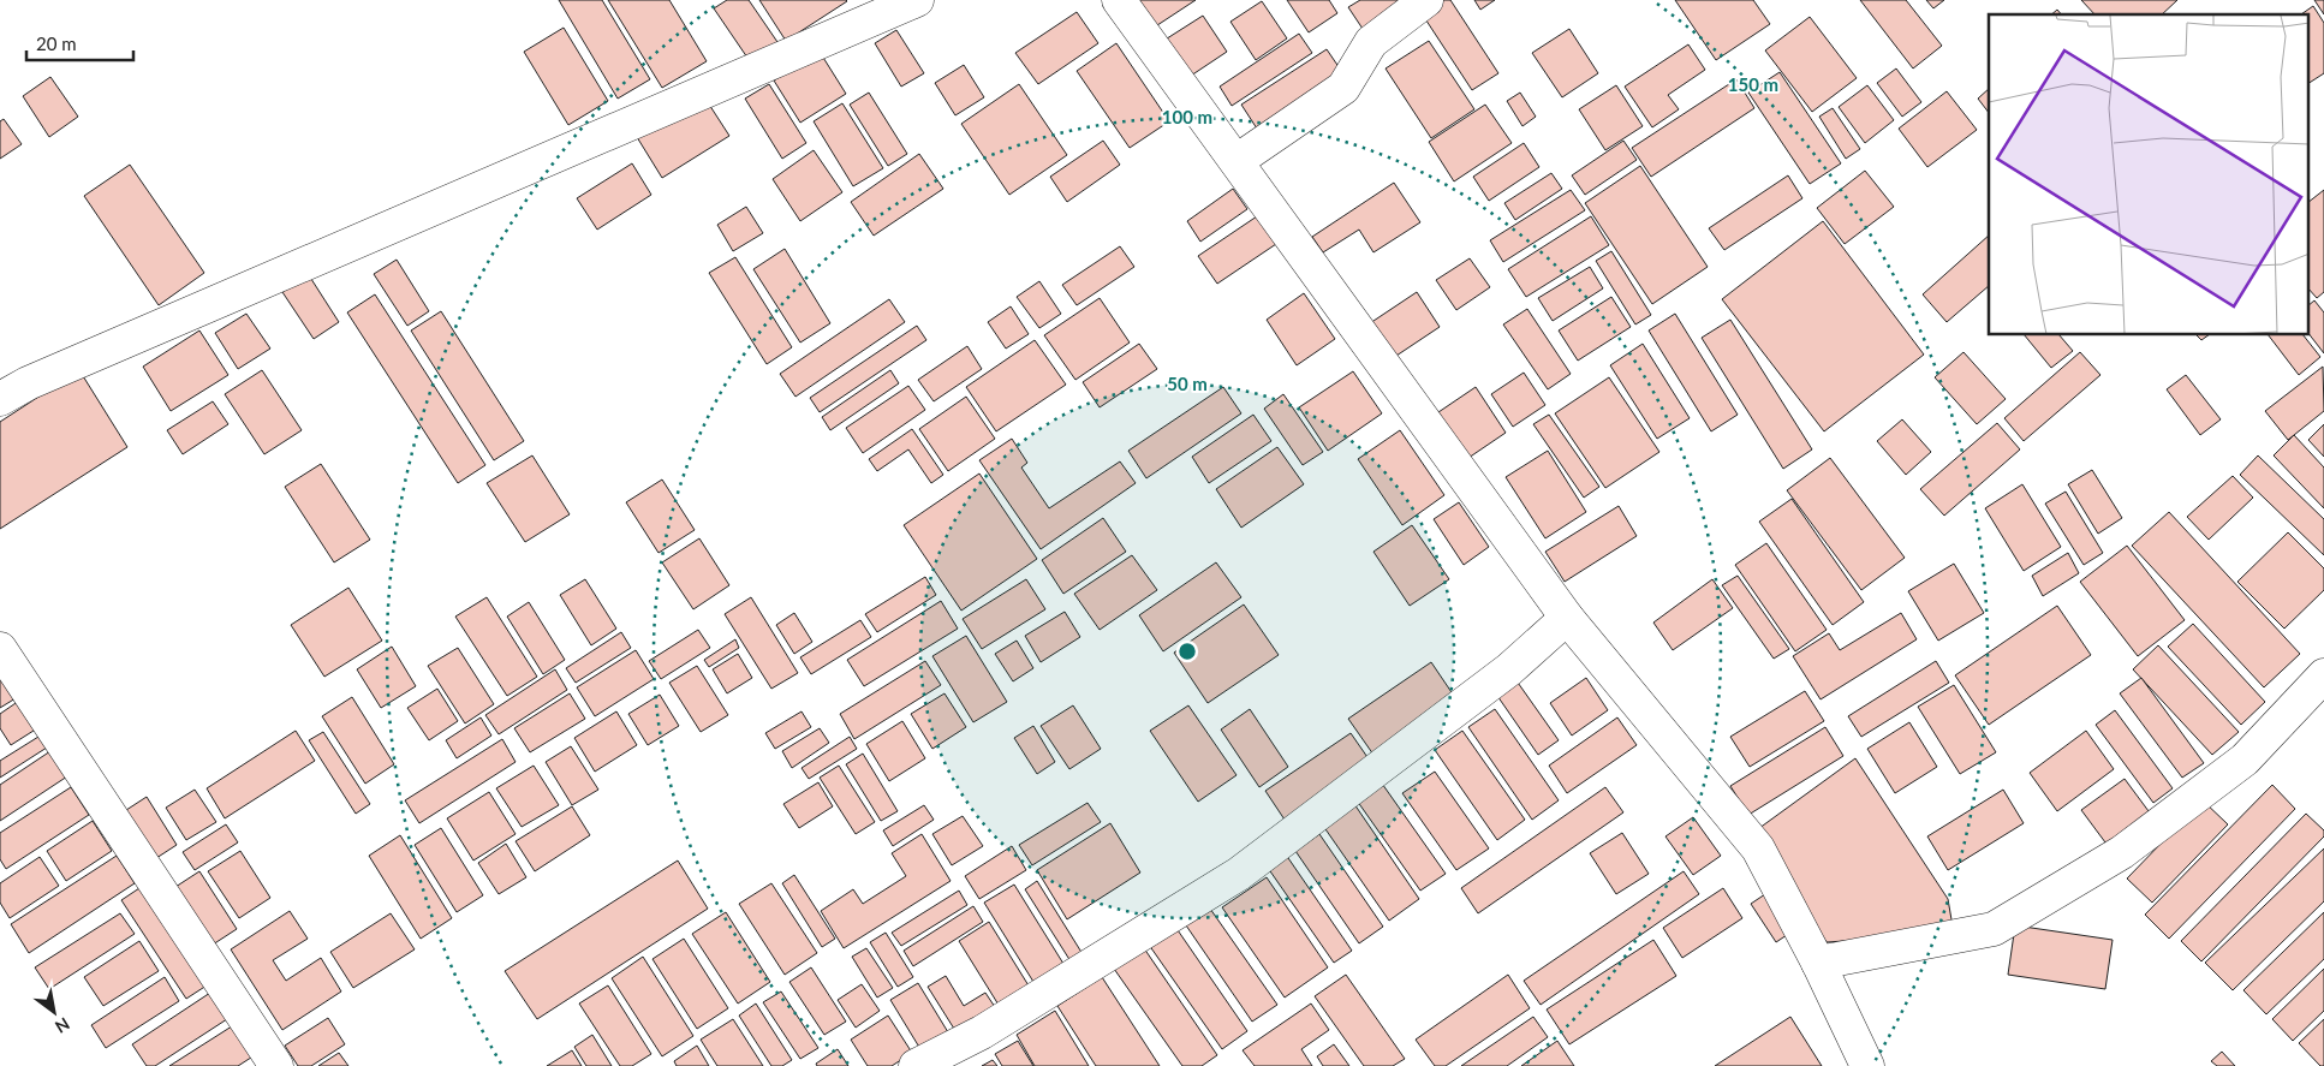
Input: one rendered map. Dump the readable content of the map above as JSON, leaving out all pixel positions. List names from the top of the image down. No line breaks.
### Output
{"scale_bar":"20 m","north":"bottom right","rings":["150 m","100 m","50 m"]}
